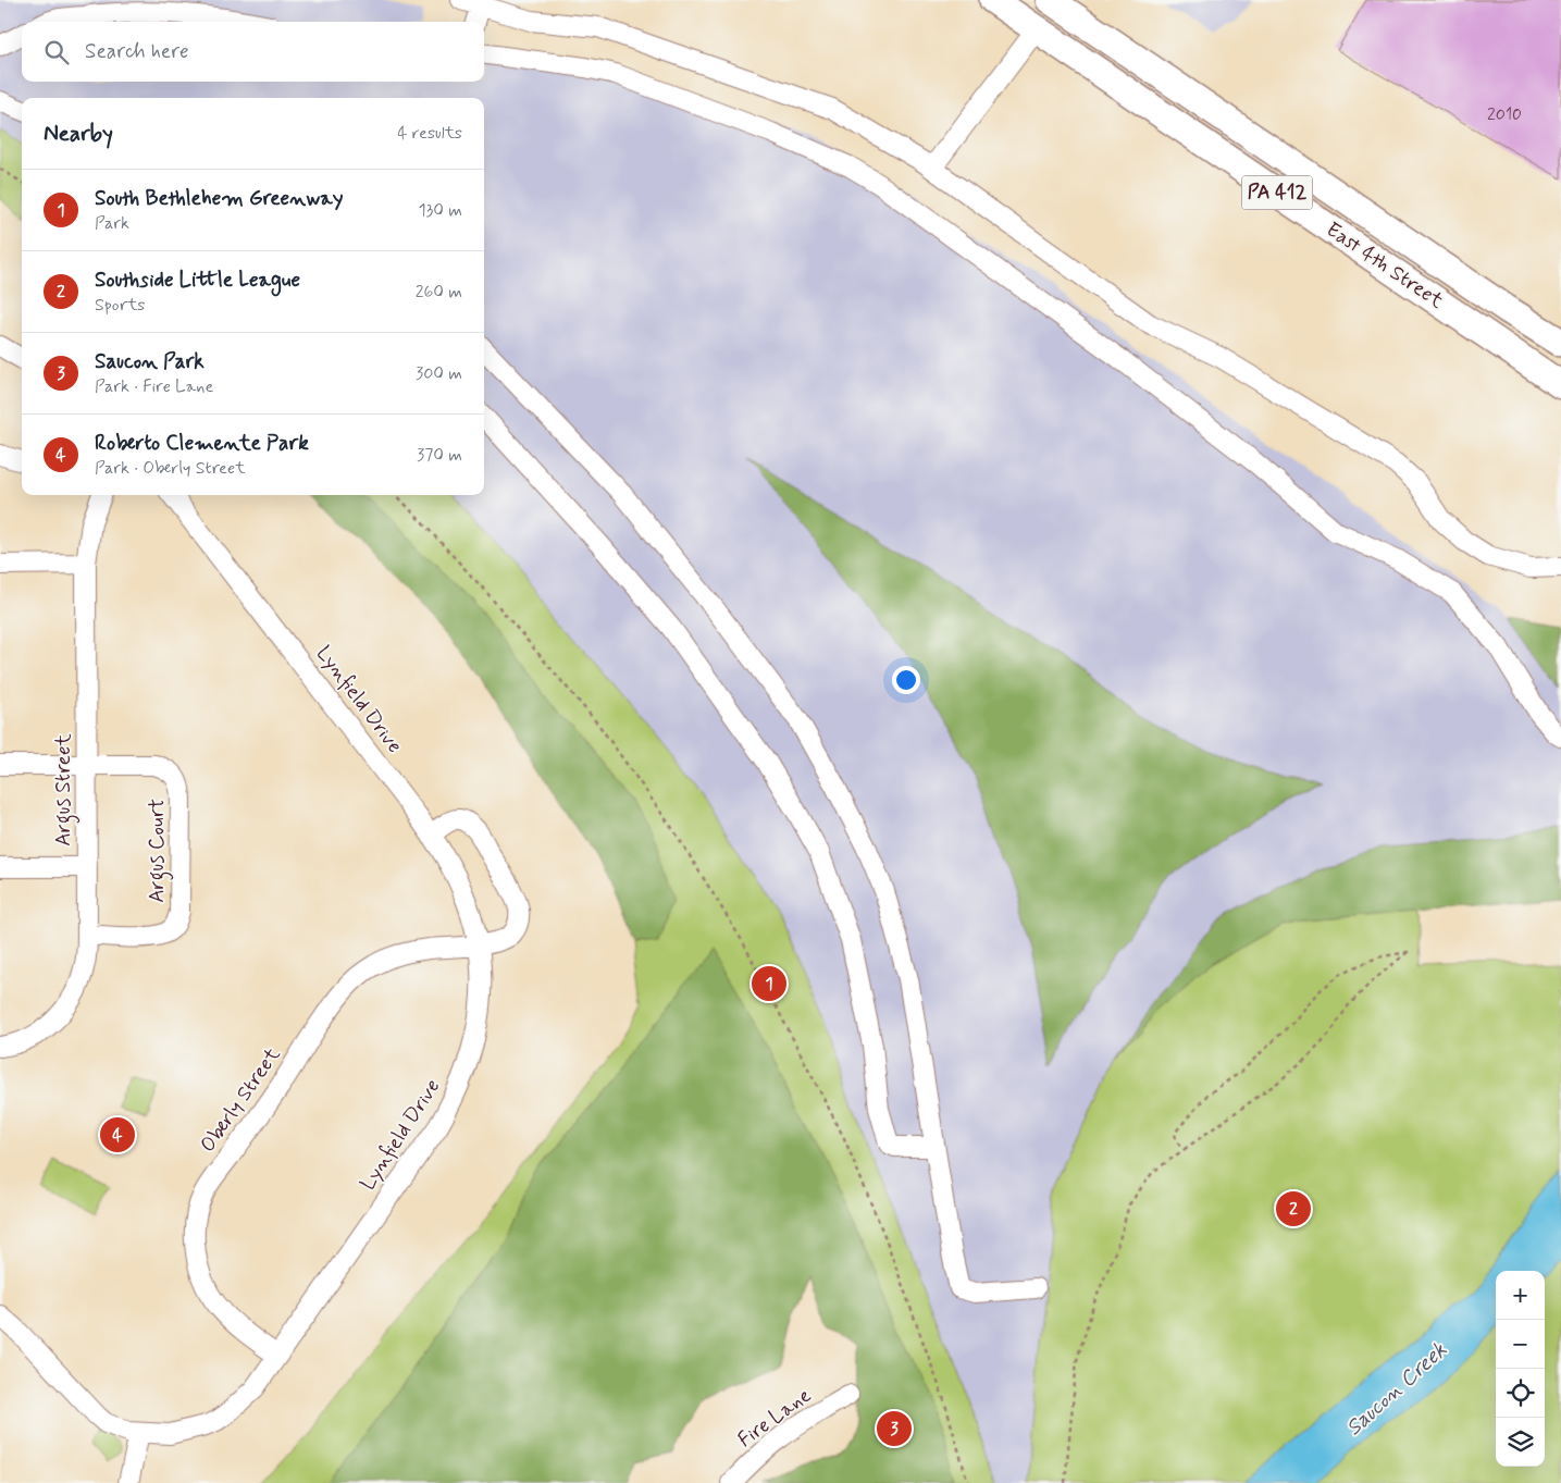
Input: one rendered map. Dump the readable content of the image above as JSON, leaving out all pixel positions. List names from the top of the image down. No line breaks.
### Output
{"streets":{"highway":["PA 412","East 4th Street"],"street":["Lynfield Drive","Argus Street","Argus Court","Oberly Street","Fire Lane"]},"crossings":[["Lynfield Drive","Oberly Street"],["Argus Street","Argus Court"]],"water":["Saucon Creek"],"house_numbers":["2010"],"page":{"search":"Search here","heading":["Nearby","4 results"],"list":[{"mark":"1","name":"South Bethlehem Greenway","note":"Park","value":"130 m"},{"mark":"2","name":"Southside Little League","note":"Sports","value":"260 m"},{"mark":"3","name":"Saucon Park","note":"Park · Fire Lane","value":"300 m"},{"mark":"4","name":"Roberto Clemente Park","note":"Park · Oberly Street","value":"370 m"}],"pins":["1","4","2","3"],"map_buttons":["+","−"]}}
